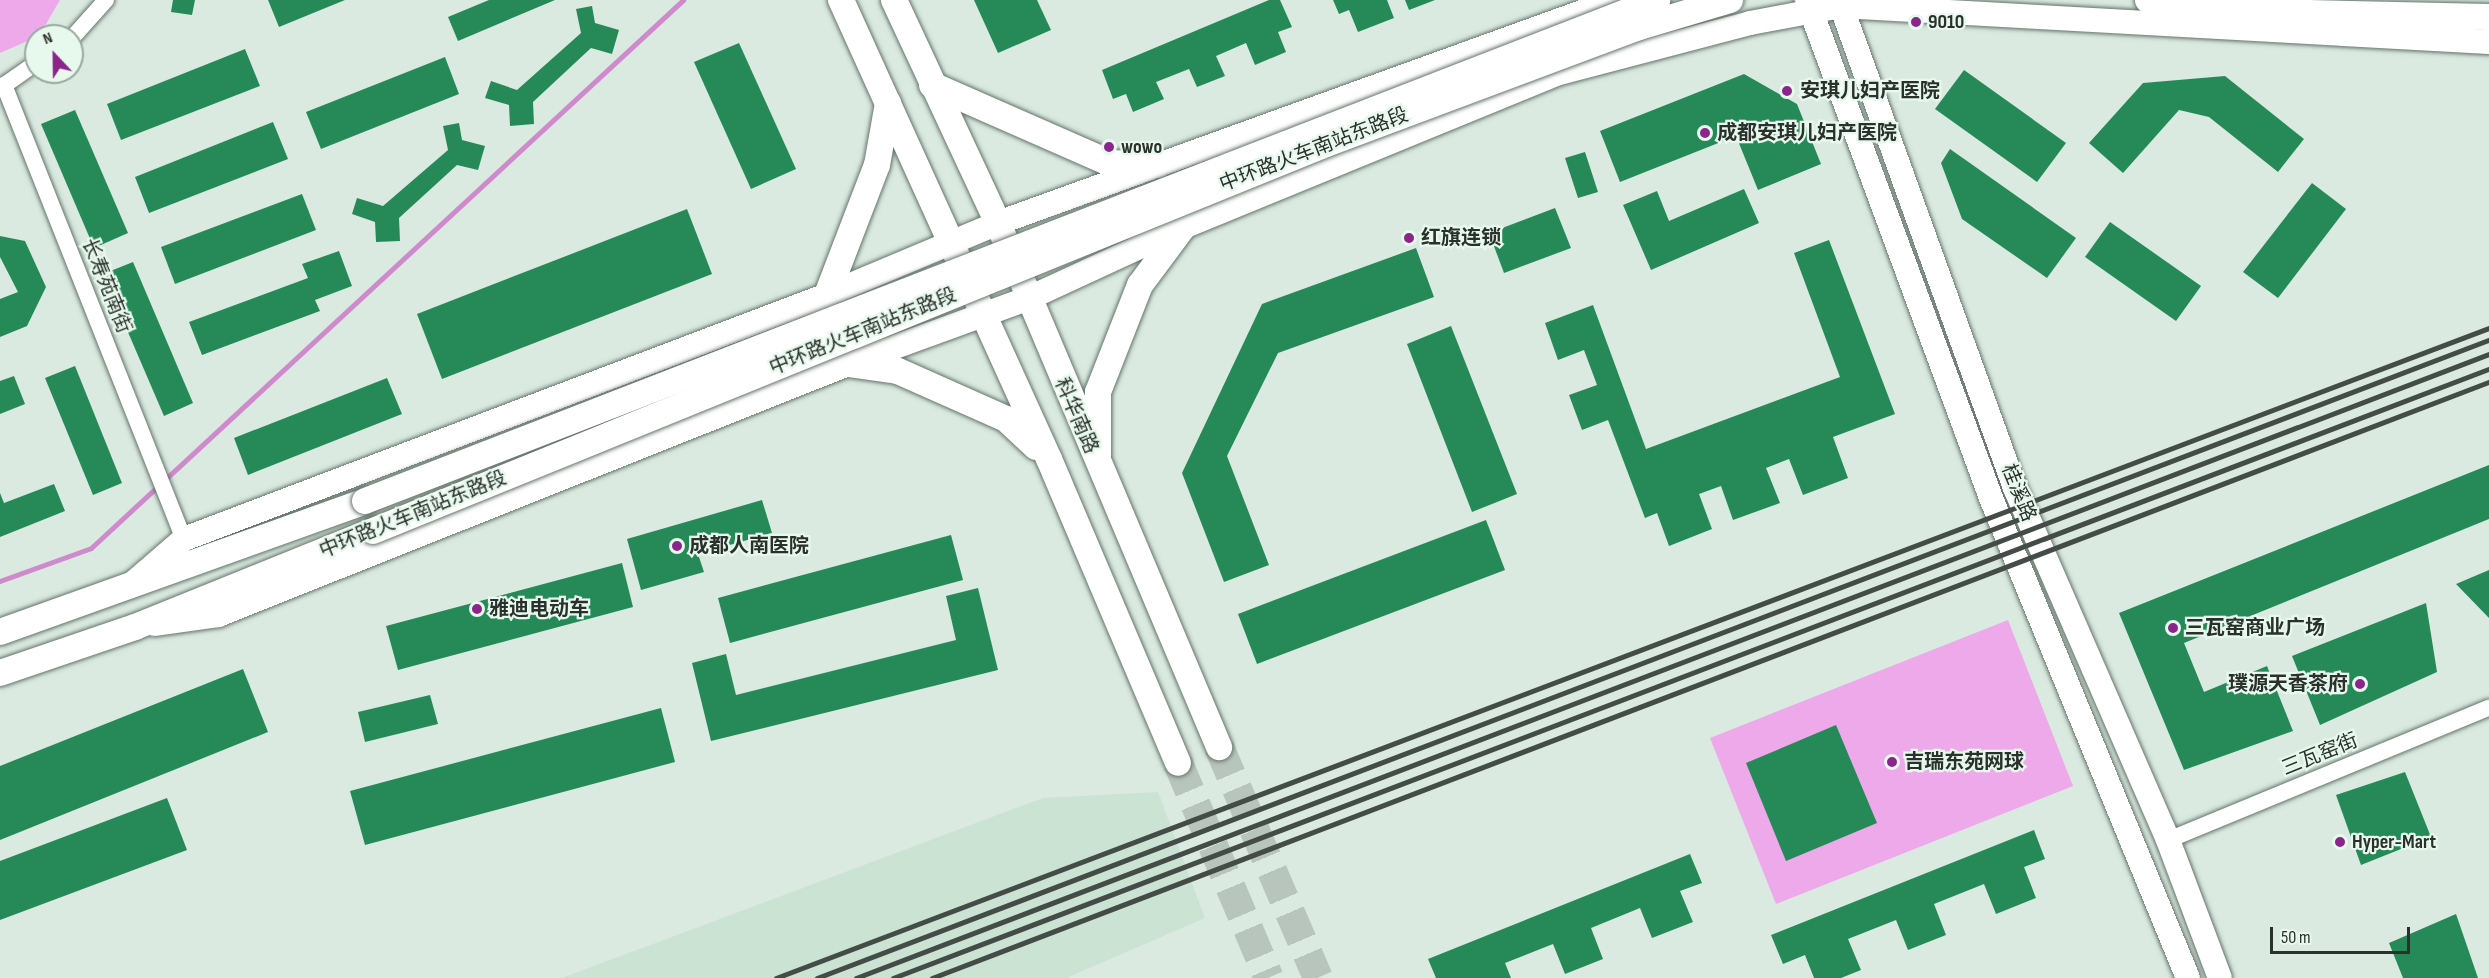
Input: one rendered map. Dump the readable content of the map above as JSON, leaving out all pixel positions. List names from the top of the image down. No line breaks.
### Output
{"streets":{"main road":["中环路火车南站东路段","科华南路","桂溪路"],"street":["长寿苑南街","三瓦窑街"]},"crossings":[["桂溪路","三瓦窑街"]],"places":["9010","安琪儿妇产医院","成都安琪儿妇产医院","wowo","红旗连锁","成都人南医院","雅迪电动车","三瓦窑商业广场","璞源天香茶府","吉瑞东苑网球","Hyper-Mart"],"scale_bar":"50 m","north":"top"}
